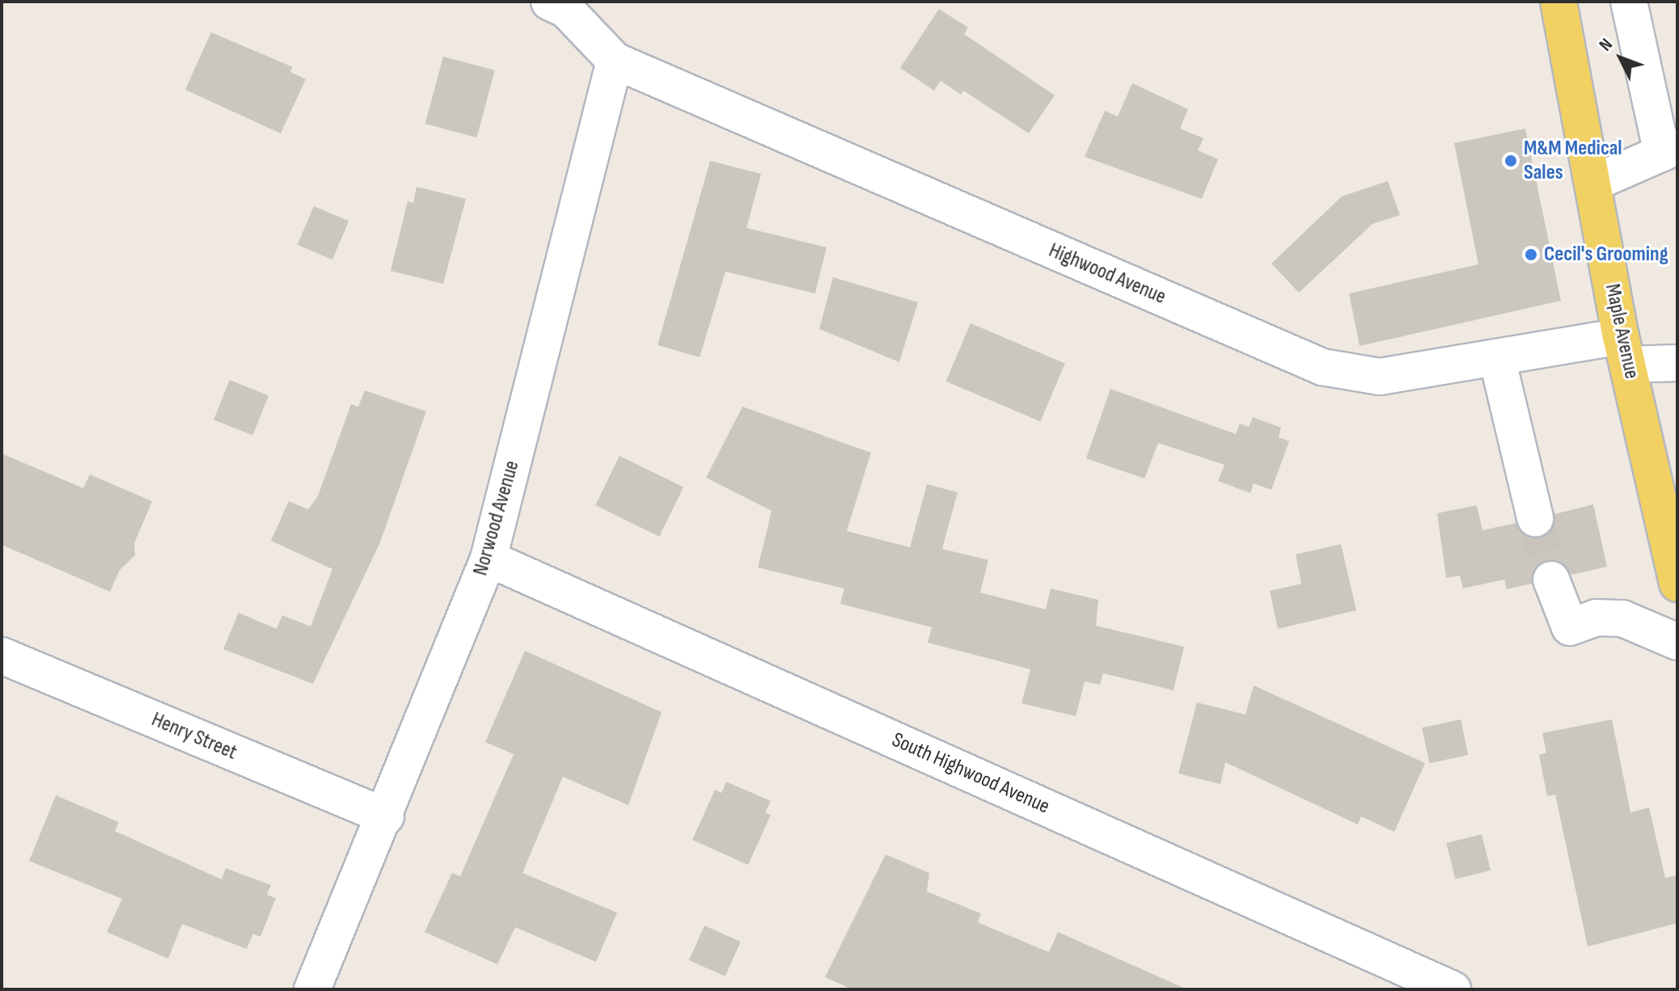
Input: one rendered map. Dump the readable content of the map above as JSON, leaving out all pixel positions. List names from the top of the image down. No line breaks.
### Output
{"streets":{"main road":["Maple Avenue"],"street":["Highwood Avenue","Norwood Avenue","Henry Street","South Highwood Avenue"]},"crossings":[["Highwood Avenue","Maple Avenue"],["Highwood Avenue","Norwood Avenue"],["Norwood Avenue","Henry Street"],["Norwood Avenue","South Highwood Avenue"]],"places":["M&M Medical Sales","Cecil's Grooming"],"north":"top left"}
